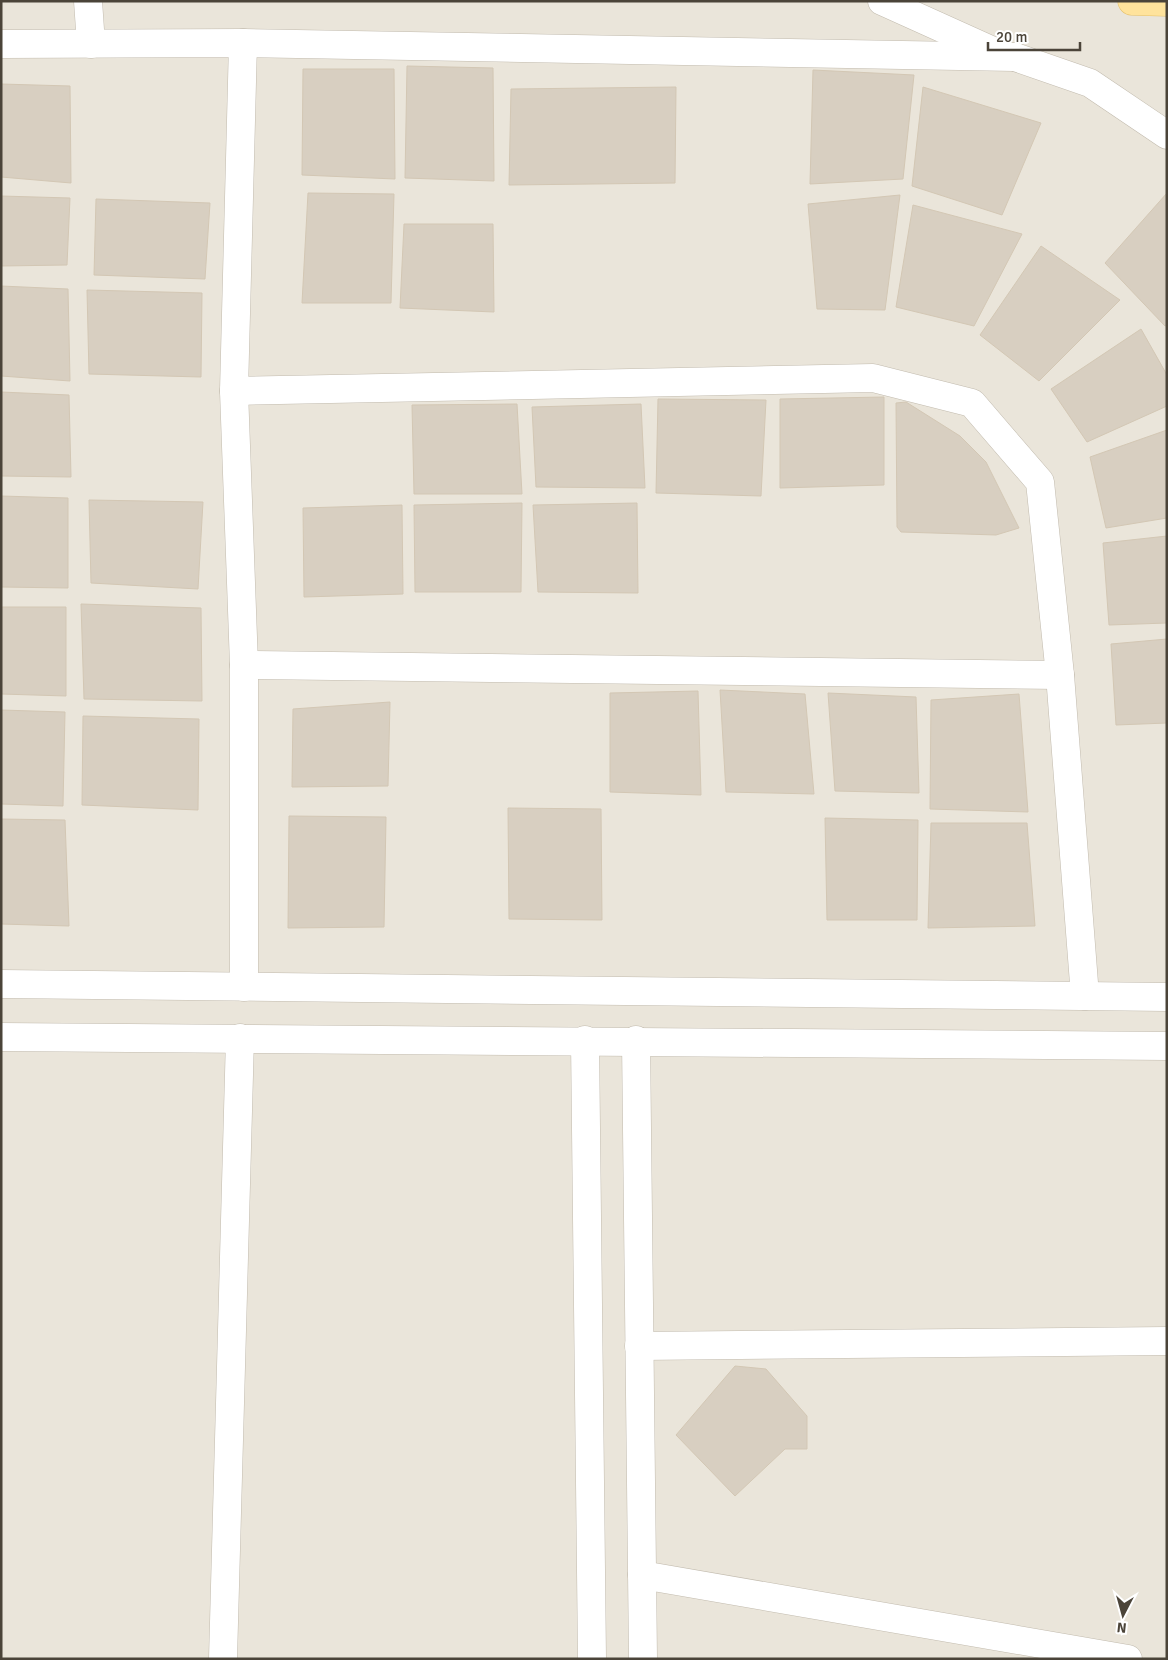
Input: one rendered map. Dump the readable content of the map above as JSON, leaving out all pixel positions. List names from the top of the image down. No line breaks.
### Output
{"scale_bar":"20 m","north":"bottom"}
